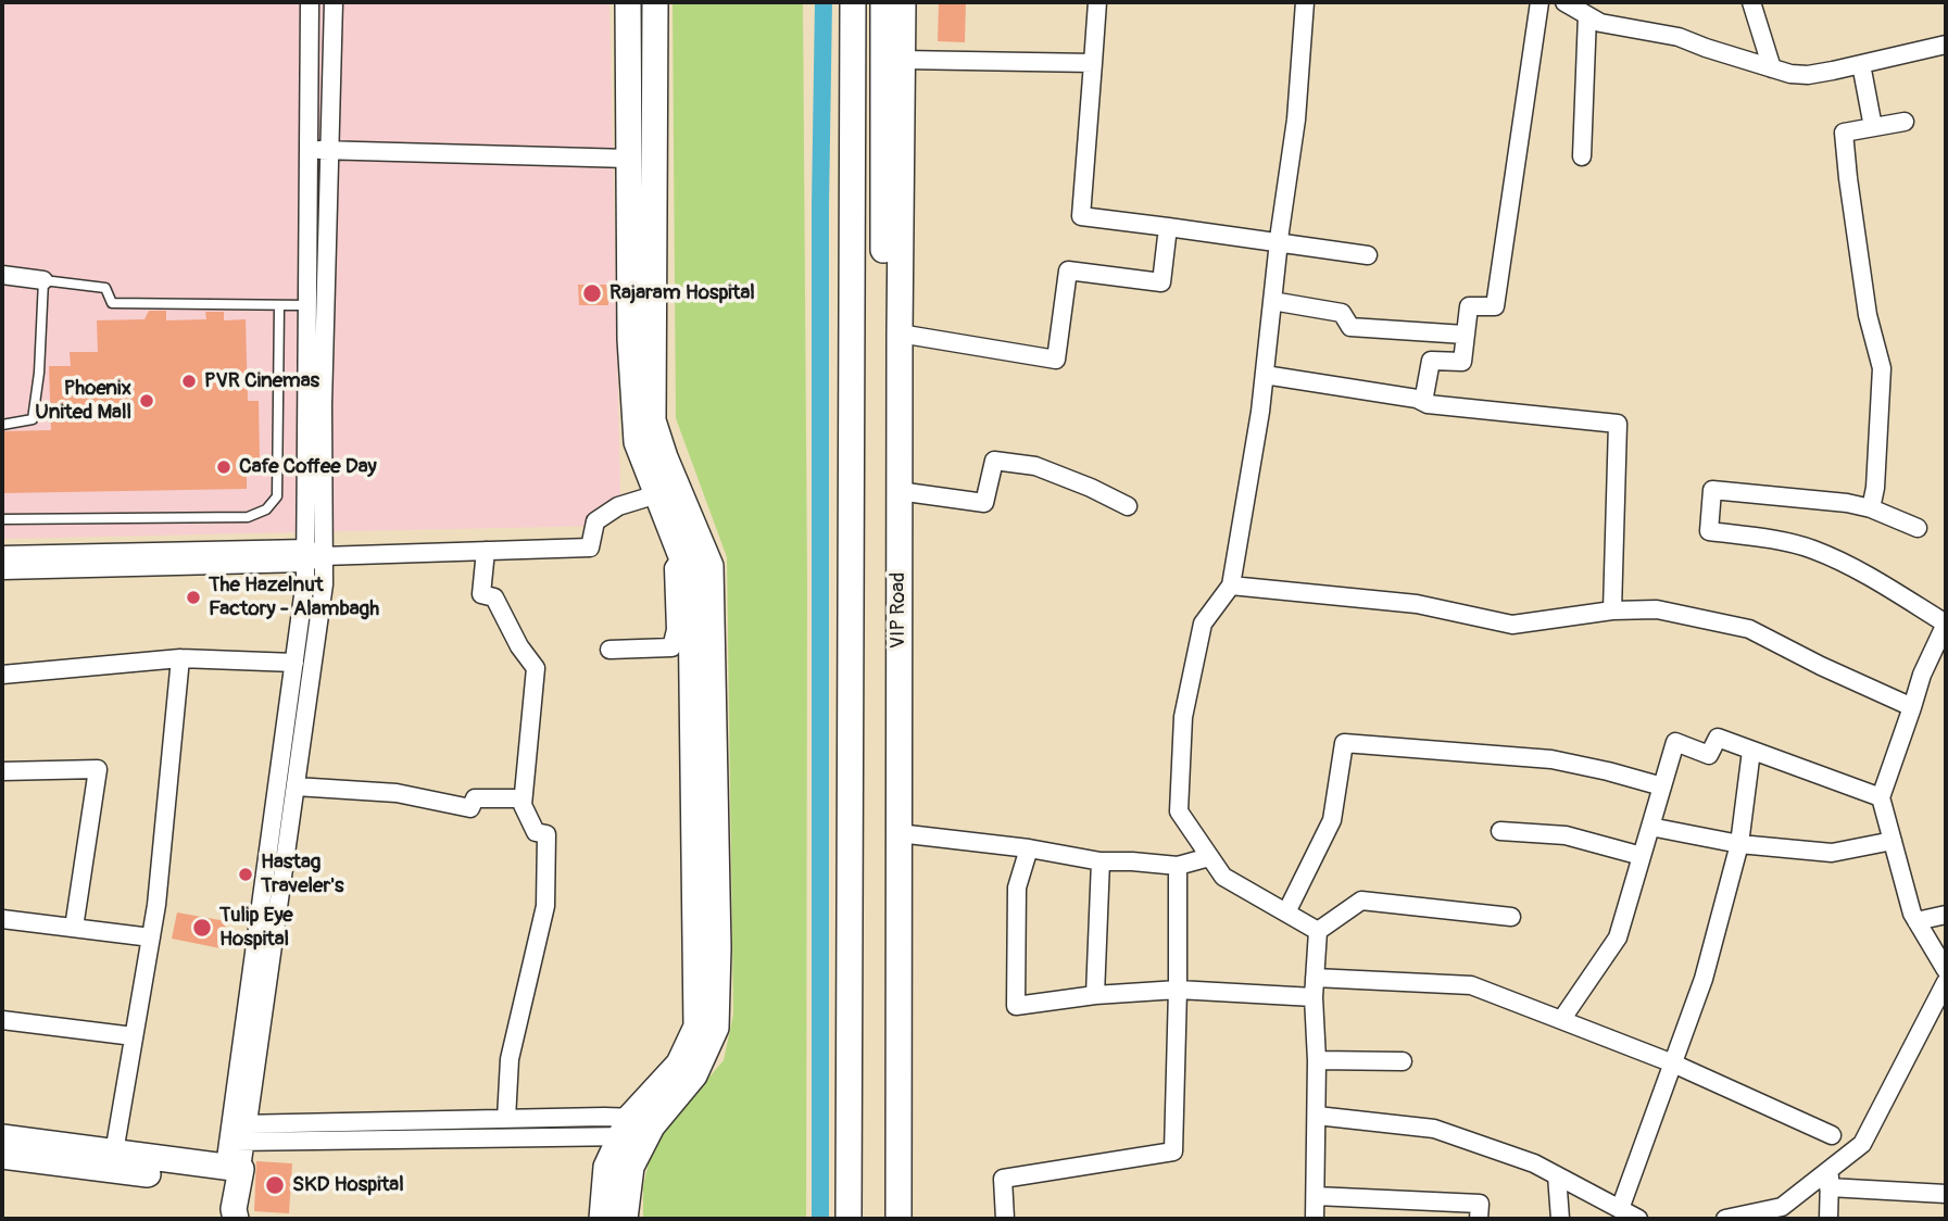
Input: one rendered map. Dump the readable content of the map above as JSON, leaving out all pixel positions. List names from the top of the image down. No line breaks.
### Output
{"streets":{"street":["VIP Road"]},"places":["Rajaram Hospital","PVR Cinemas","Phoenix United Mall","Cafe Coffee Day","The Hazelnut Factory - Alambagh","Hastag Traveler's","Tulip Eye Hospital","SKD Hospital"]}
